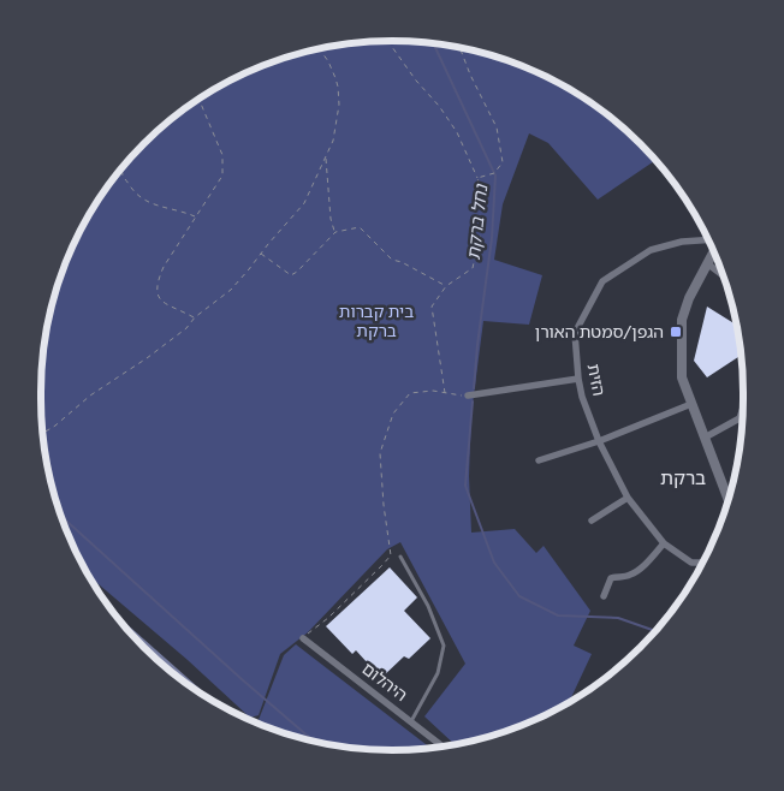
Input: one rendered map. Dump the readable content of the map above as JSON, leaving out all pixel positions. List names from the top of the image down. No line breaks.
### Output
{"streets":{"street":["הזית","היהלום"]},"districts":["ברקת"],"water":["נחל ברקת"],"parks":["בית קברות ברקת"],"places":{"transit":["הגפן/סמטת האורן"]}}
